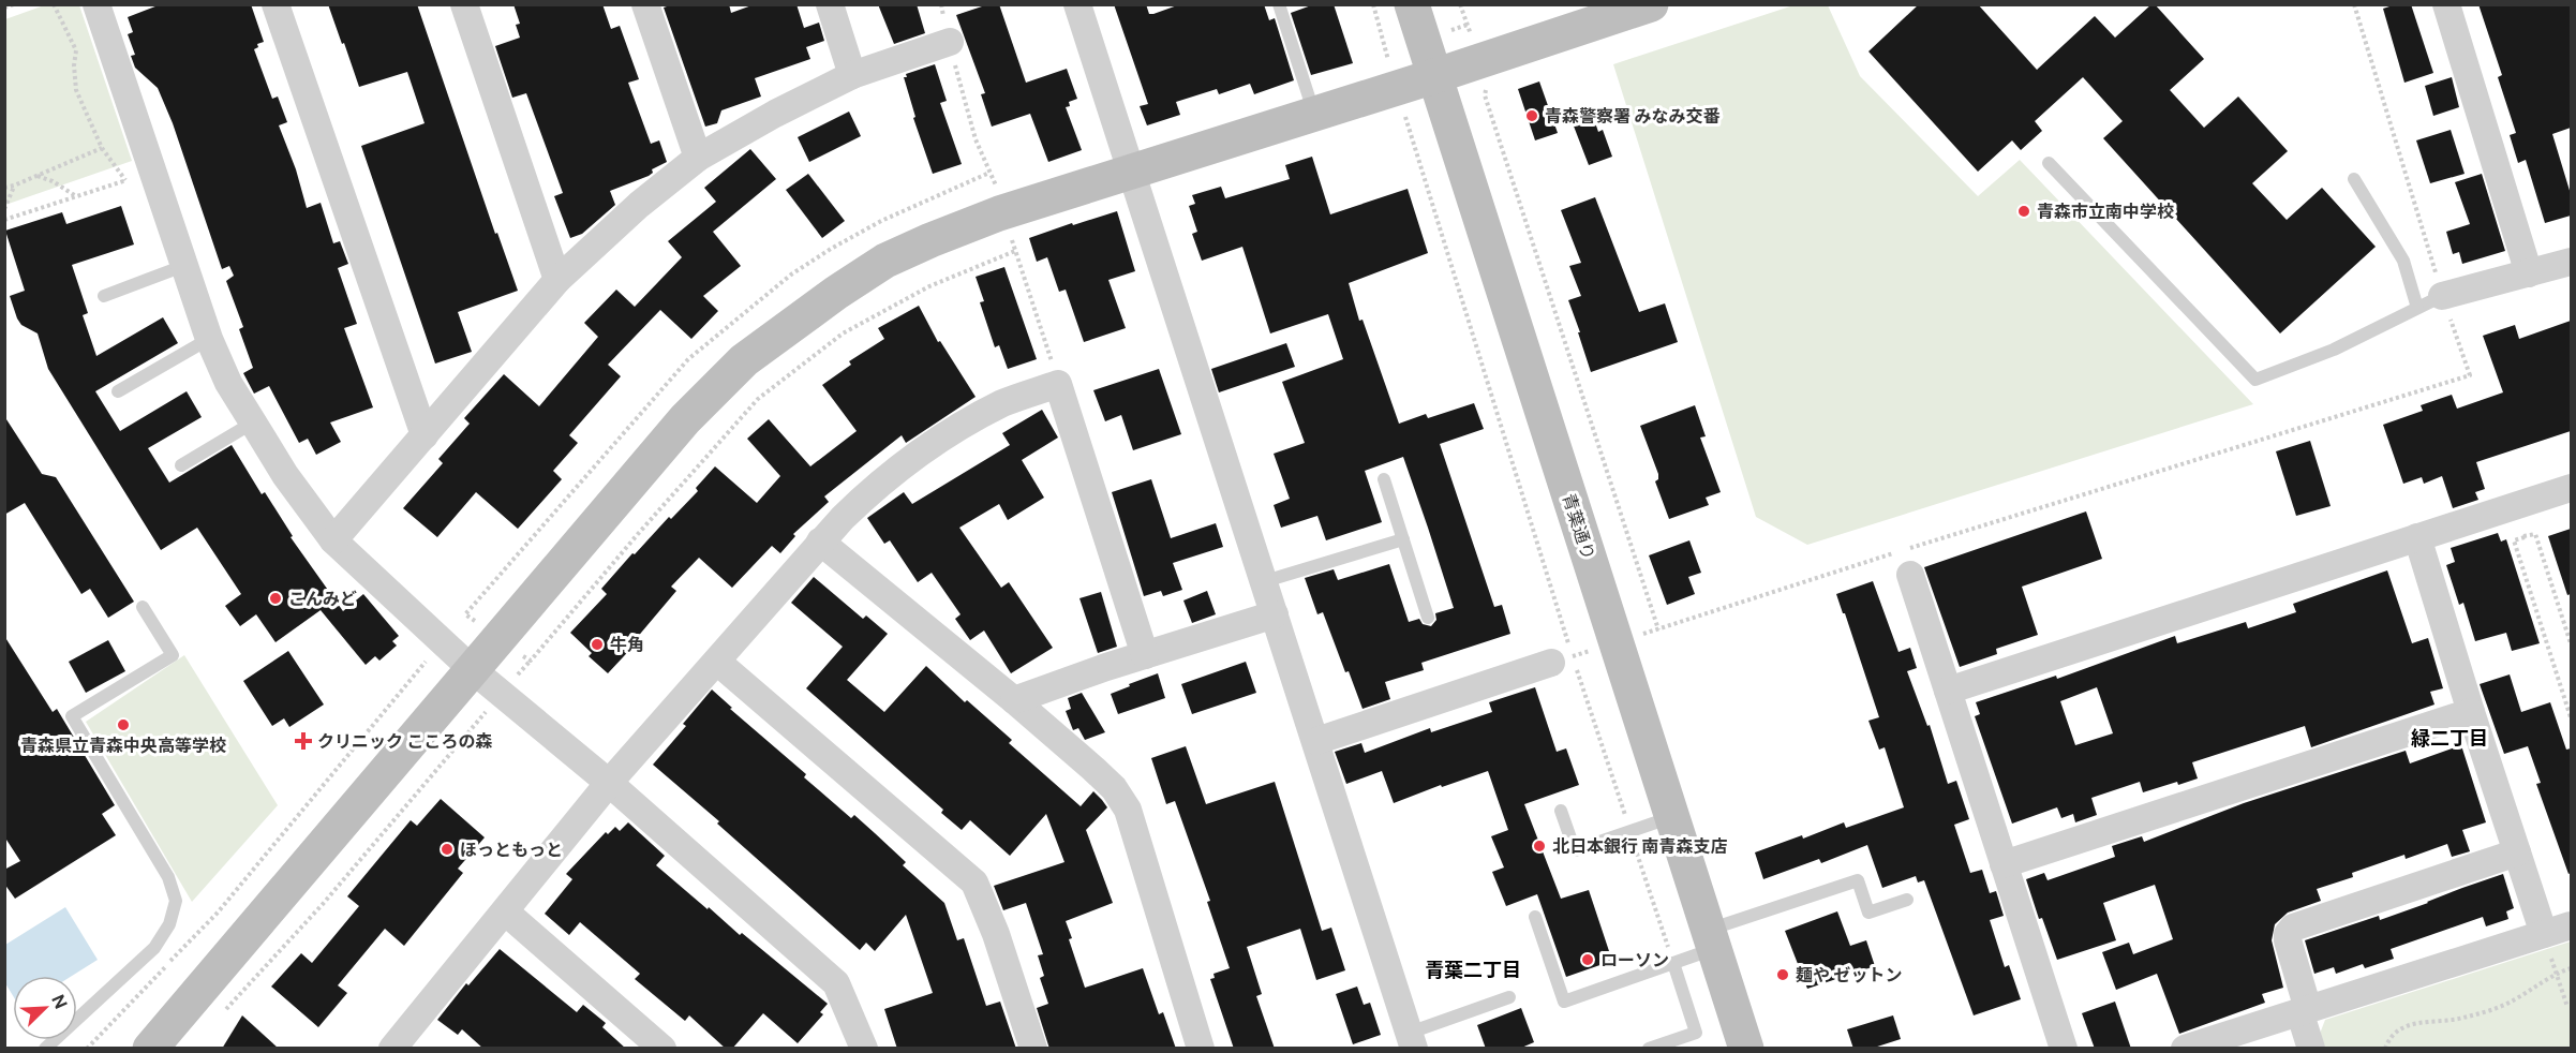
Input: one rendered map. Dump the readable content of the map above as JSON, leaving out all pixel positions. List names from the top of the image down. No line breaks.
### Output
{"streets":{"street":["青葉通り"]},"districts":["緑二丁目","青葉二丁目"],"places":{"other":["青森警察署 みなみ交番","青森市立南中学校","こんみど","牛角","青森県立青森中央高等学校","北日本銀行 南青森支店","ほっともっと","ローソン","麺や ゼットン"],"health":["クリニック こころの森"]},"north":"top right"}
